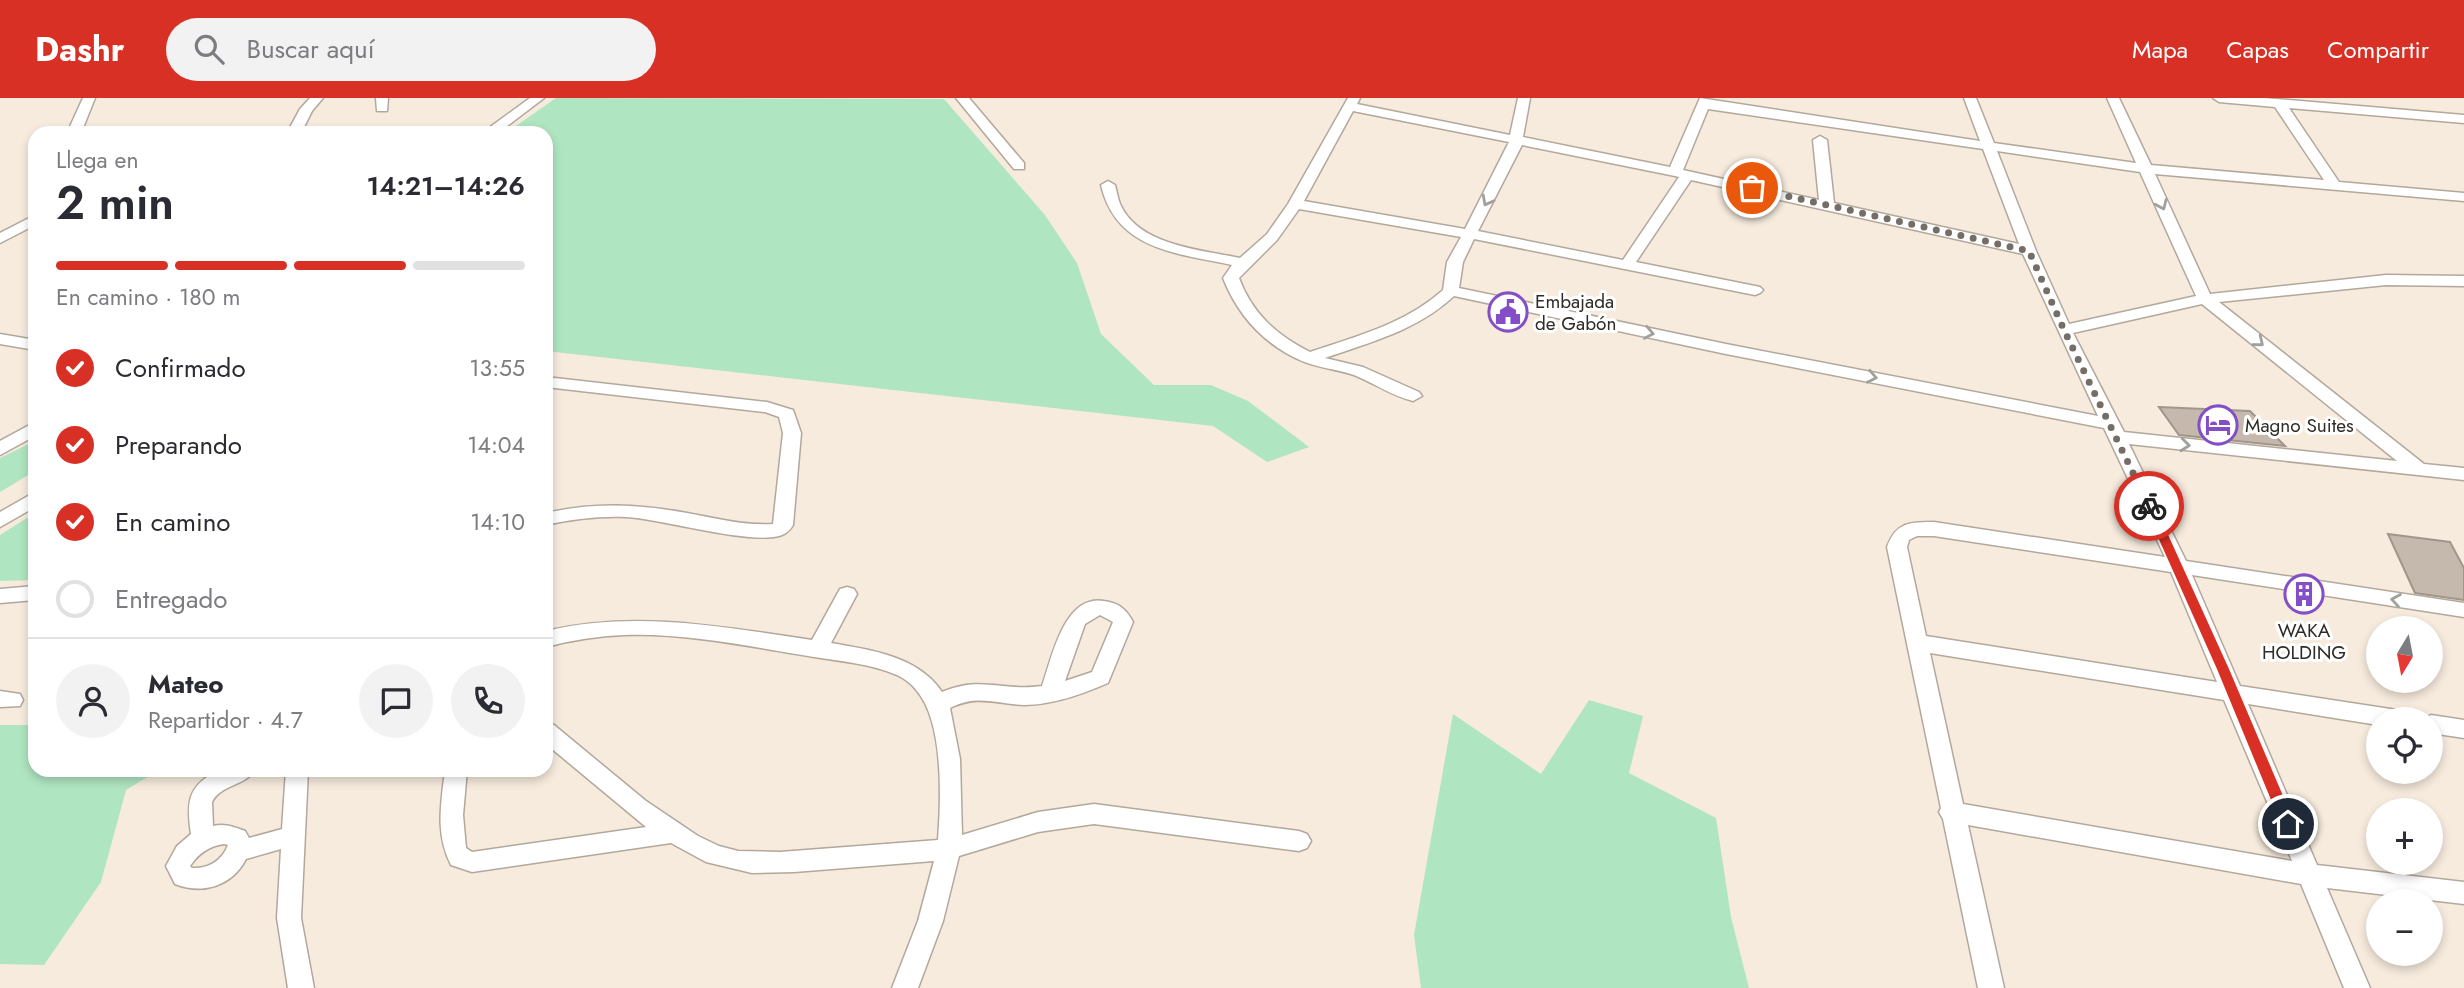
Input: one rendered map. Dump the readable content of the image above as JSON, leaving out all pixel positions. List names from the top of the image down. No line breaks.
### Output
{"places":{"public building":["Embajada de Gabón"],"hotel":["Magno Suites"],"building":["WAKA HOLDING"]},"north":"bottom","page":{"header":"Dashr","search":"Buscar aquí","nav":["Mapa","Capas","Compartir"],"heading":["2 min","Llega en","14:21–14:26"],"panel":["Mateo","Repartidor · 4.7"],"bar":"En camino · 180 m","list":[["Confirmado","13:55"],["Preparando","14:04"],["En camino","14:10"],"Entregado"],"map_buttons":["+","−"]}}
